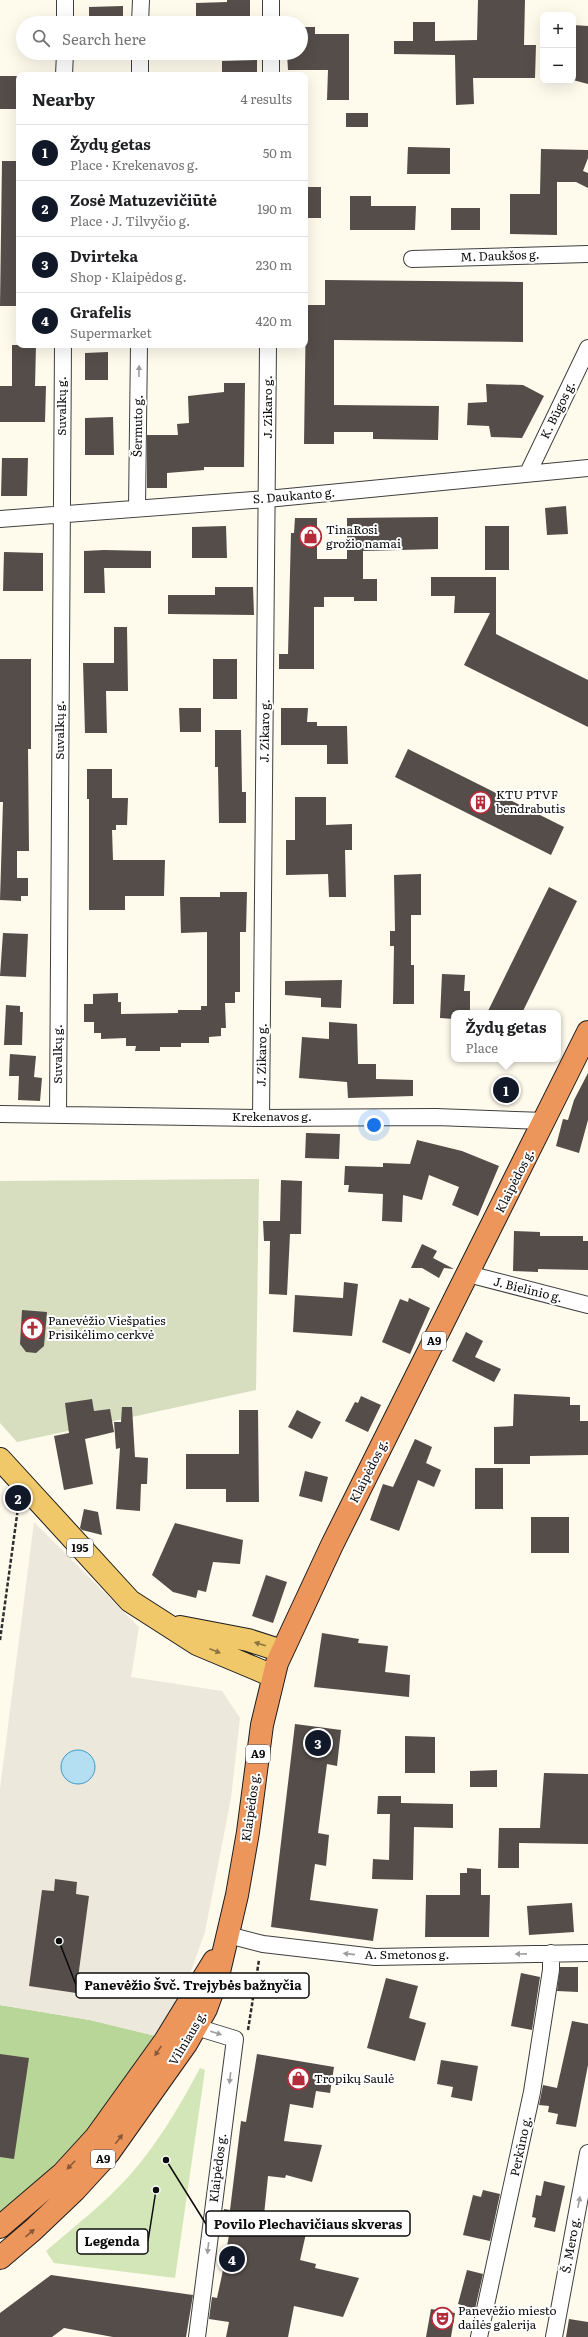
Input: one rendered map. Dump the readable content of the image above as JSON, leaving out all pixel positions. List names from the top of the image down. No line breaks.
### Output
{"streets":{"highway":["Klaipėdos g.","A9","Vilniaus g."],"main road":["195"],"street":["M. Daukšos g.","Suvalkų g.","J. Zikaro g.","K. Būgos g.","Šermuto g.","S. Daukanto g.","Krekenavos g.","J. Bielinio g.","A. Smetonos g.","Perkūno g.","Š. Mero g."]},"crossings":[["Suvalkų g.","S. Daukanto g."],["Suvalkų g.","Krekenavos g."],["J. Zikaro g.","S. Daukanto g."],["J. Zikaro g.","Krekenavos g."],["K. Būgos g.","S. Daukanto g."],["Šermuto g.","S. Daukanto g."],["Krekenavos g.","Klaipėdos g."],["Klaipėdos g.","J. Bielinio g."],["Klaipėdos g.","195"],["Klaipėdos g.","A. Smetonos g."],["Klaipėdos g.","Vilniaus g."],["A. Smetonos g.","Vilniaus g."],["A. Smetonos g.","Perkūno g."]],"one_way":["Šermuto g.","A. Smetonos g.","Š. Mero g."],"places":{"shop":["TinaRosi grožio namai","Tropikų Saulė"],"building":["KTU PTVF bendrabutis"],"church":["Panevėžio Viešpaties Prisikėlimo cerkvė"],"other":["Panevėžio Švč. Trejybės bažnyčia","Povilo Plechavičiaus skveras","Legenda"],"theatre":["Panevėžio miesto dailės galerija"]},"page":{"map_buttons":["+","−"],"search":"Search here","heading":["Nearby","4 results"],"list":[{"mark":"1","name":"Žydų getas","note":"Place · Krekenavos g.","value":"50 m"},{"mark":"2","name":"Zosė Matuzevičiūtė","note":"Place · J. Tilvyčio g.","value":"190 m"},{"mark":"3","name":"Dvirteka","note":"Shop · Klaipėdos g.","value":"230 m"},{"mark":"4","name":"Grafelis","note":"Supermarket","value":"420 m"}],"popup":["Žydų getas","Place"],"pins":["1","2","3","4"]}}
